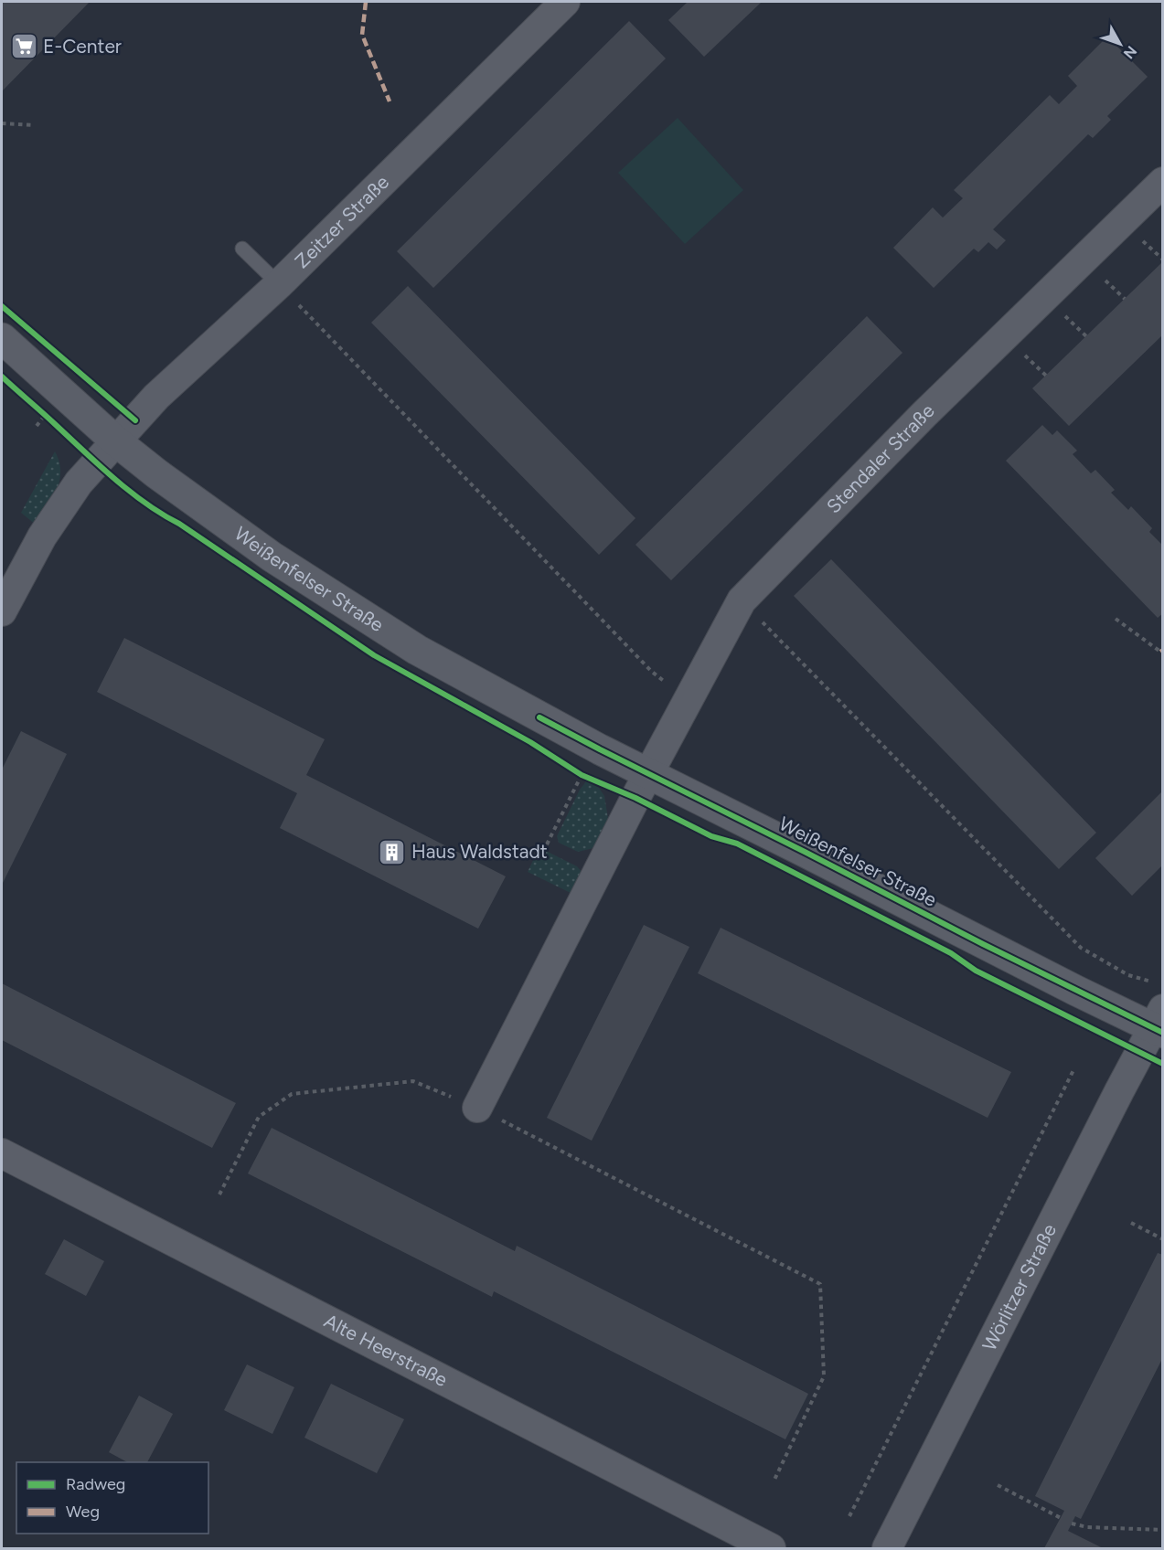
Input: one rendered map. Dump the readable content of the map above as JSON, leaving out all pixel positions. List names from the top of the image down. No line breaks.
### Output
{"streets":{"street":["Zeitzer Straße","Stendaler Straße","Weißenfelser Straße","Wörlitzer Straße","Alte Heerstraße"]},"crossings":[["Zeitzer Straße","Weißenfelser Straße"],["Stendaler Straße","Weißenfelser Straße"],["Weißenfelser Straße","Wörlitzer Straße"]],"places":{"supermarket":["E-Center"],"building":["Haus Waldstadt"]},"legend":["Radweg","Weg"],"north":"bottom right"}
